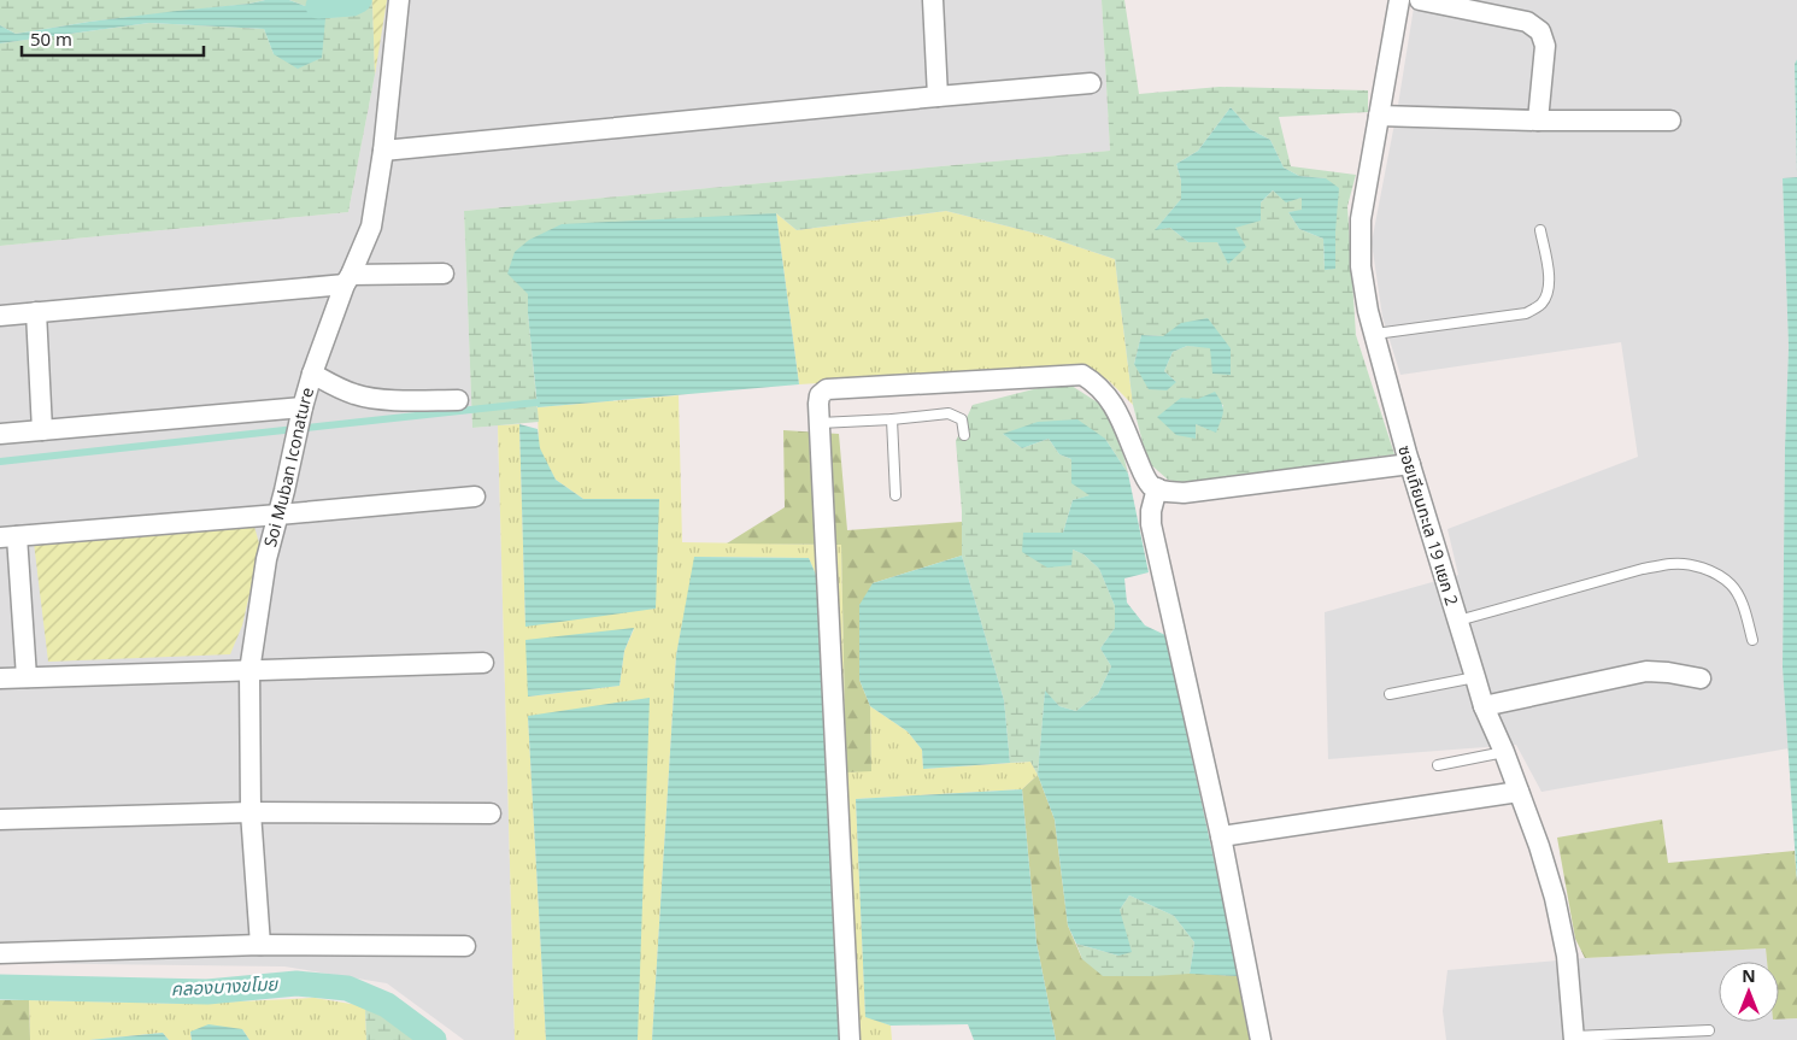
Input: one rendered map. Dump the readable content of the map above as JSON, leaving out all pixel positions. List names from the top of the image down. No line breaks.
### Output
{"streets":{"street":["Soi Muban Iconature","ซอยเทียนทะเล 19 แยก 2"]},"water":["คลองบางขโมย"],"scale_bar":"50 m","north":"top"}
